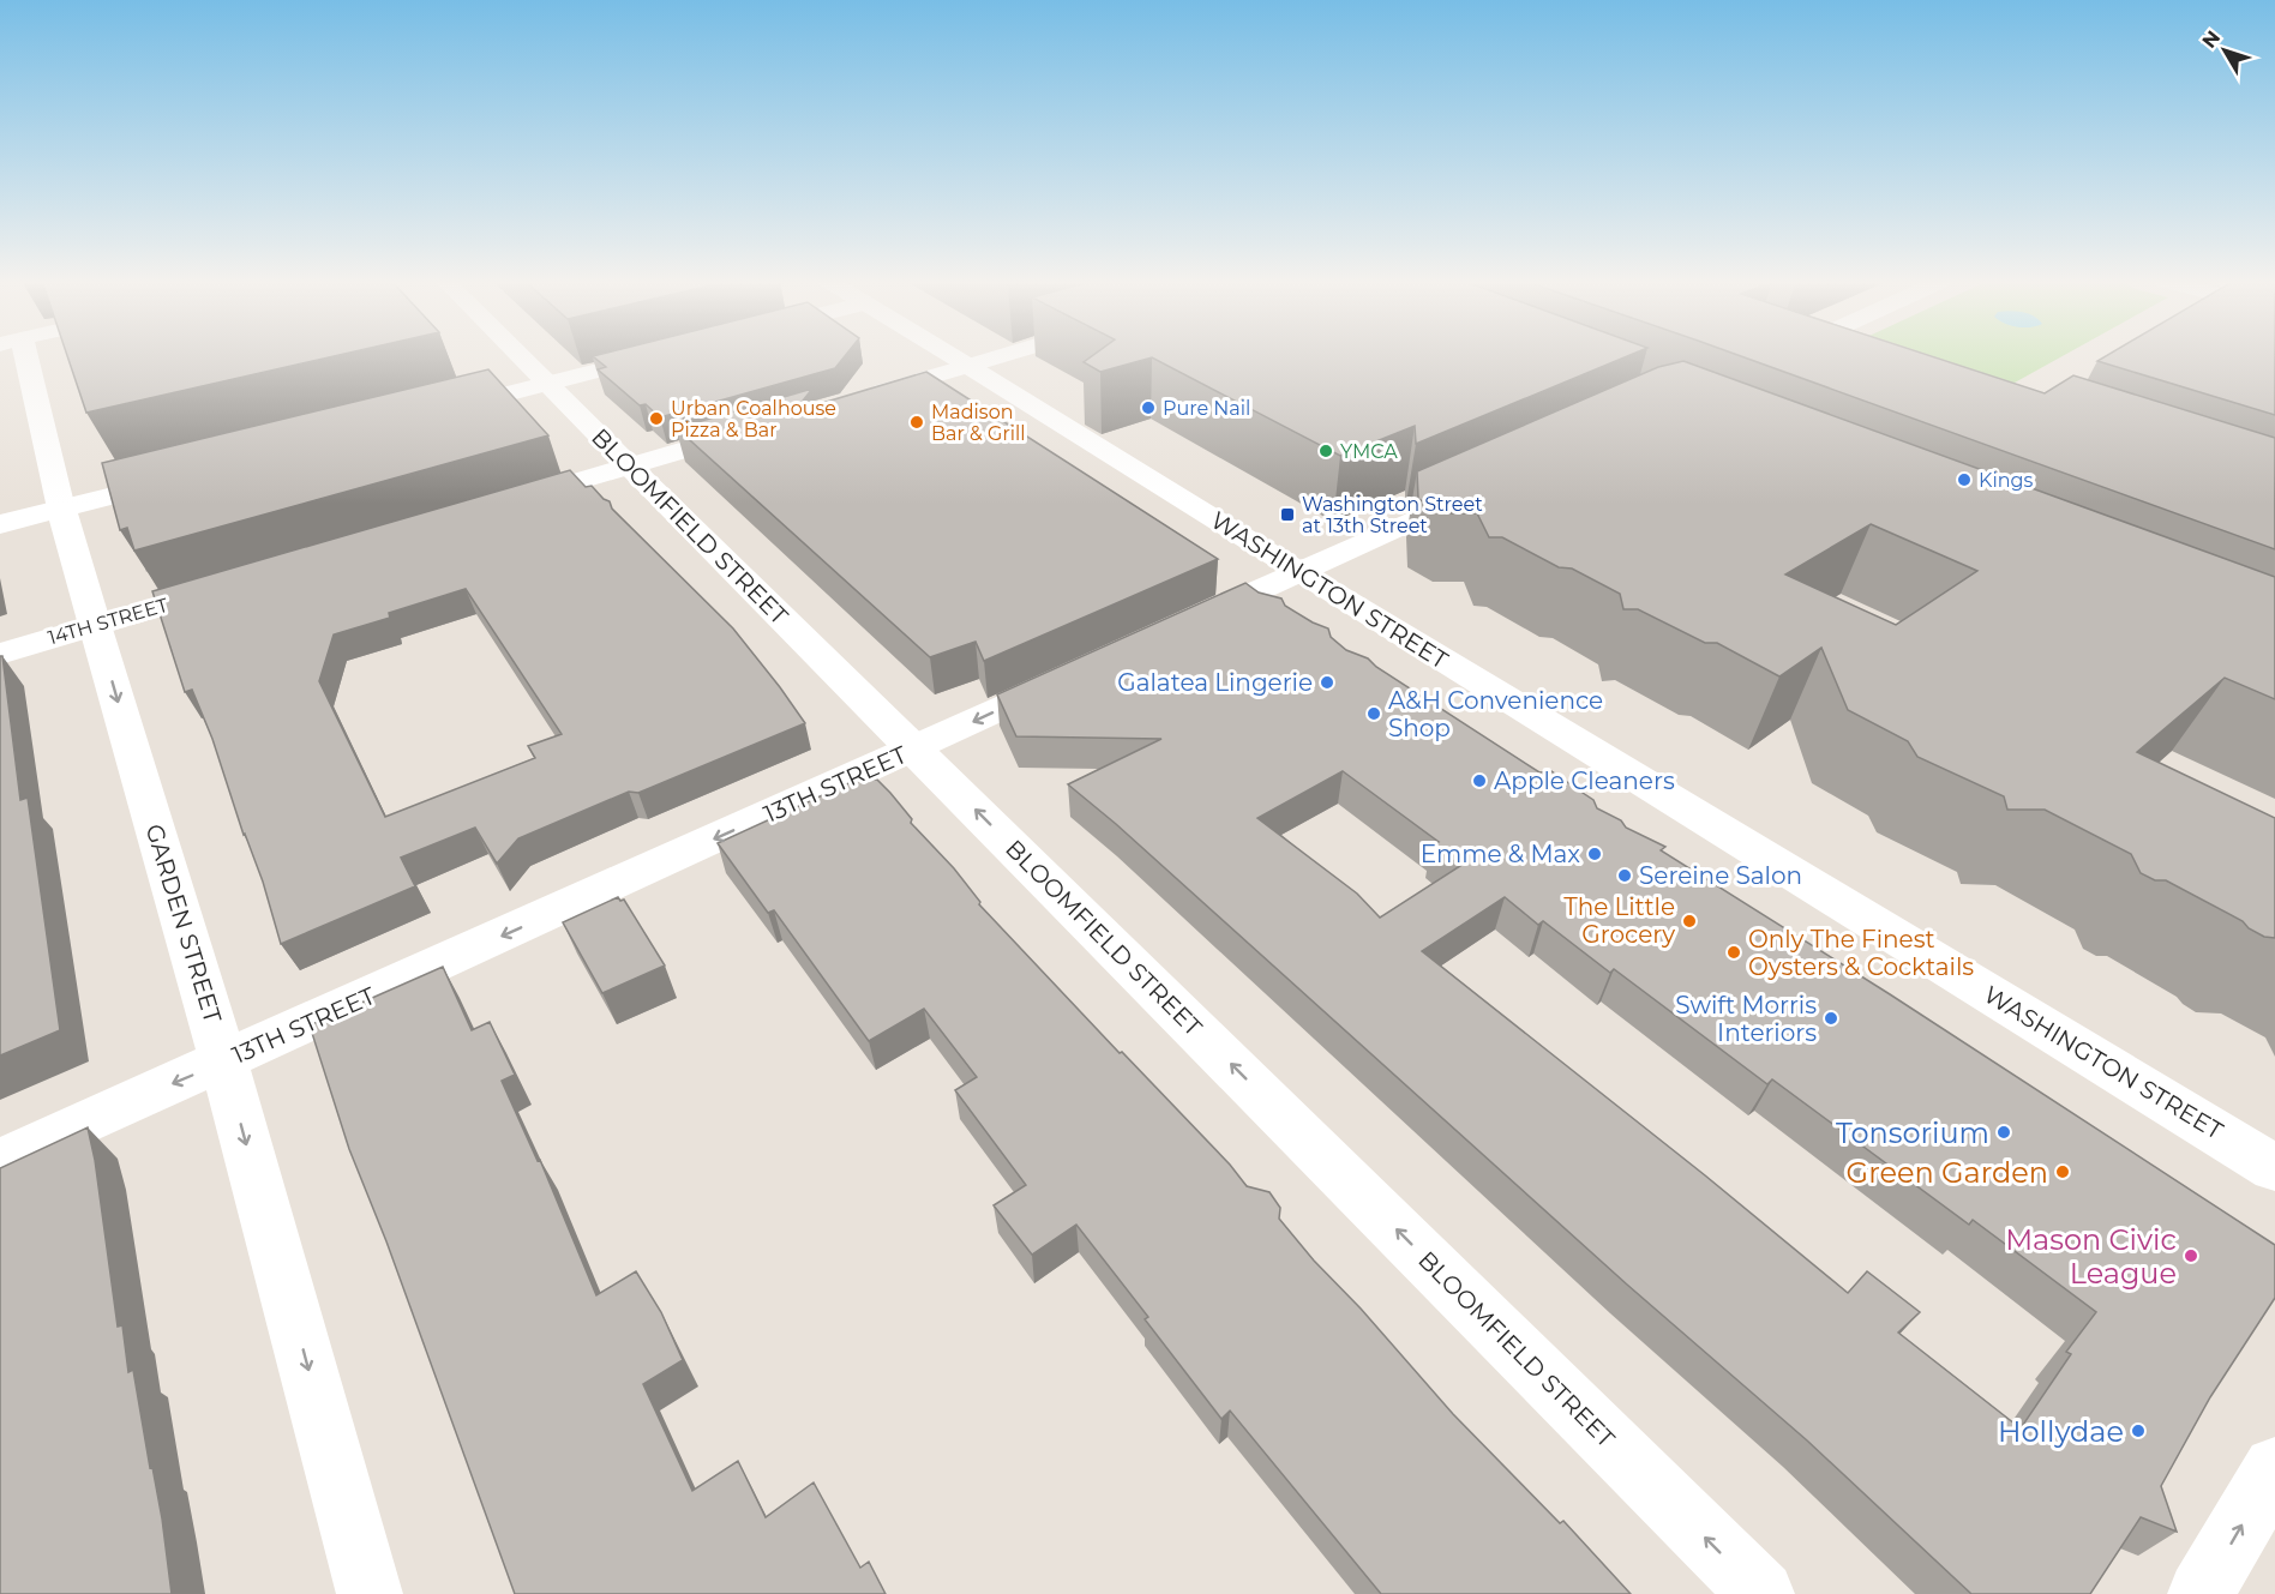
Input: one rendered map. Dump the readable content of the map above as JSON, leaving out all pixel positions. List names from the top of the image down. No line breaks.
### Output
{"streets":{"street":["BLOOMFIELD STREET","WASHINGTON STREET","14TH STREET","13TH STREET","GARDEN STREET"]},"crossings":[["BLOOMFIELD STREET","13TH STREET"],["14TH STREET","GARDEN STREET"],["13TH STREET","GARDEN STREET"]],"one_way":["BLOOMFIELD STREET","13TH STREET","GARDEN STREET"],"places":{"other":["Pure Nail","Urban Coalhouse Pizza & Bar","Madison Bar & Grill","YMCA","Kings","Galatea Lingerie","A&H Convenience Shop","Apple Cleaners","Emme & Max","Sereine Salon","The Little Grocery","Only The Finest Oysters & Cocktails","Swift Morris Interiors","Tonsorium","Green Garden","Mason Civic League","Hollydae"],"transit":["Washington Street at 13th Street"]},"north":"top left"}
